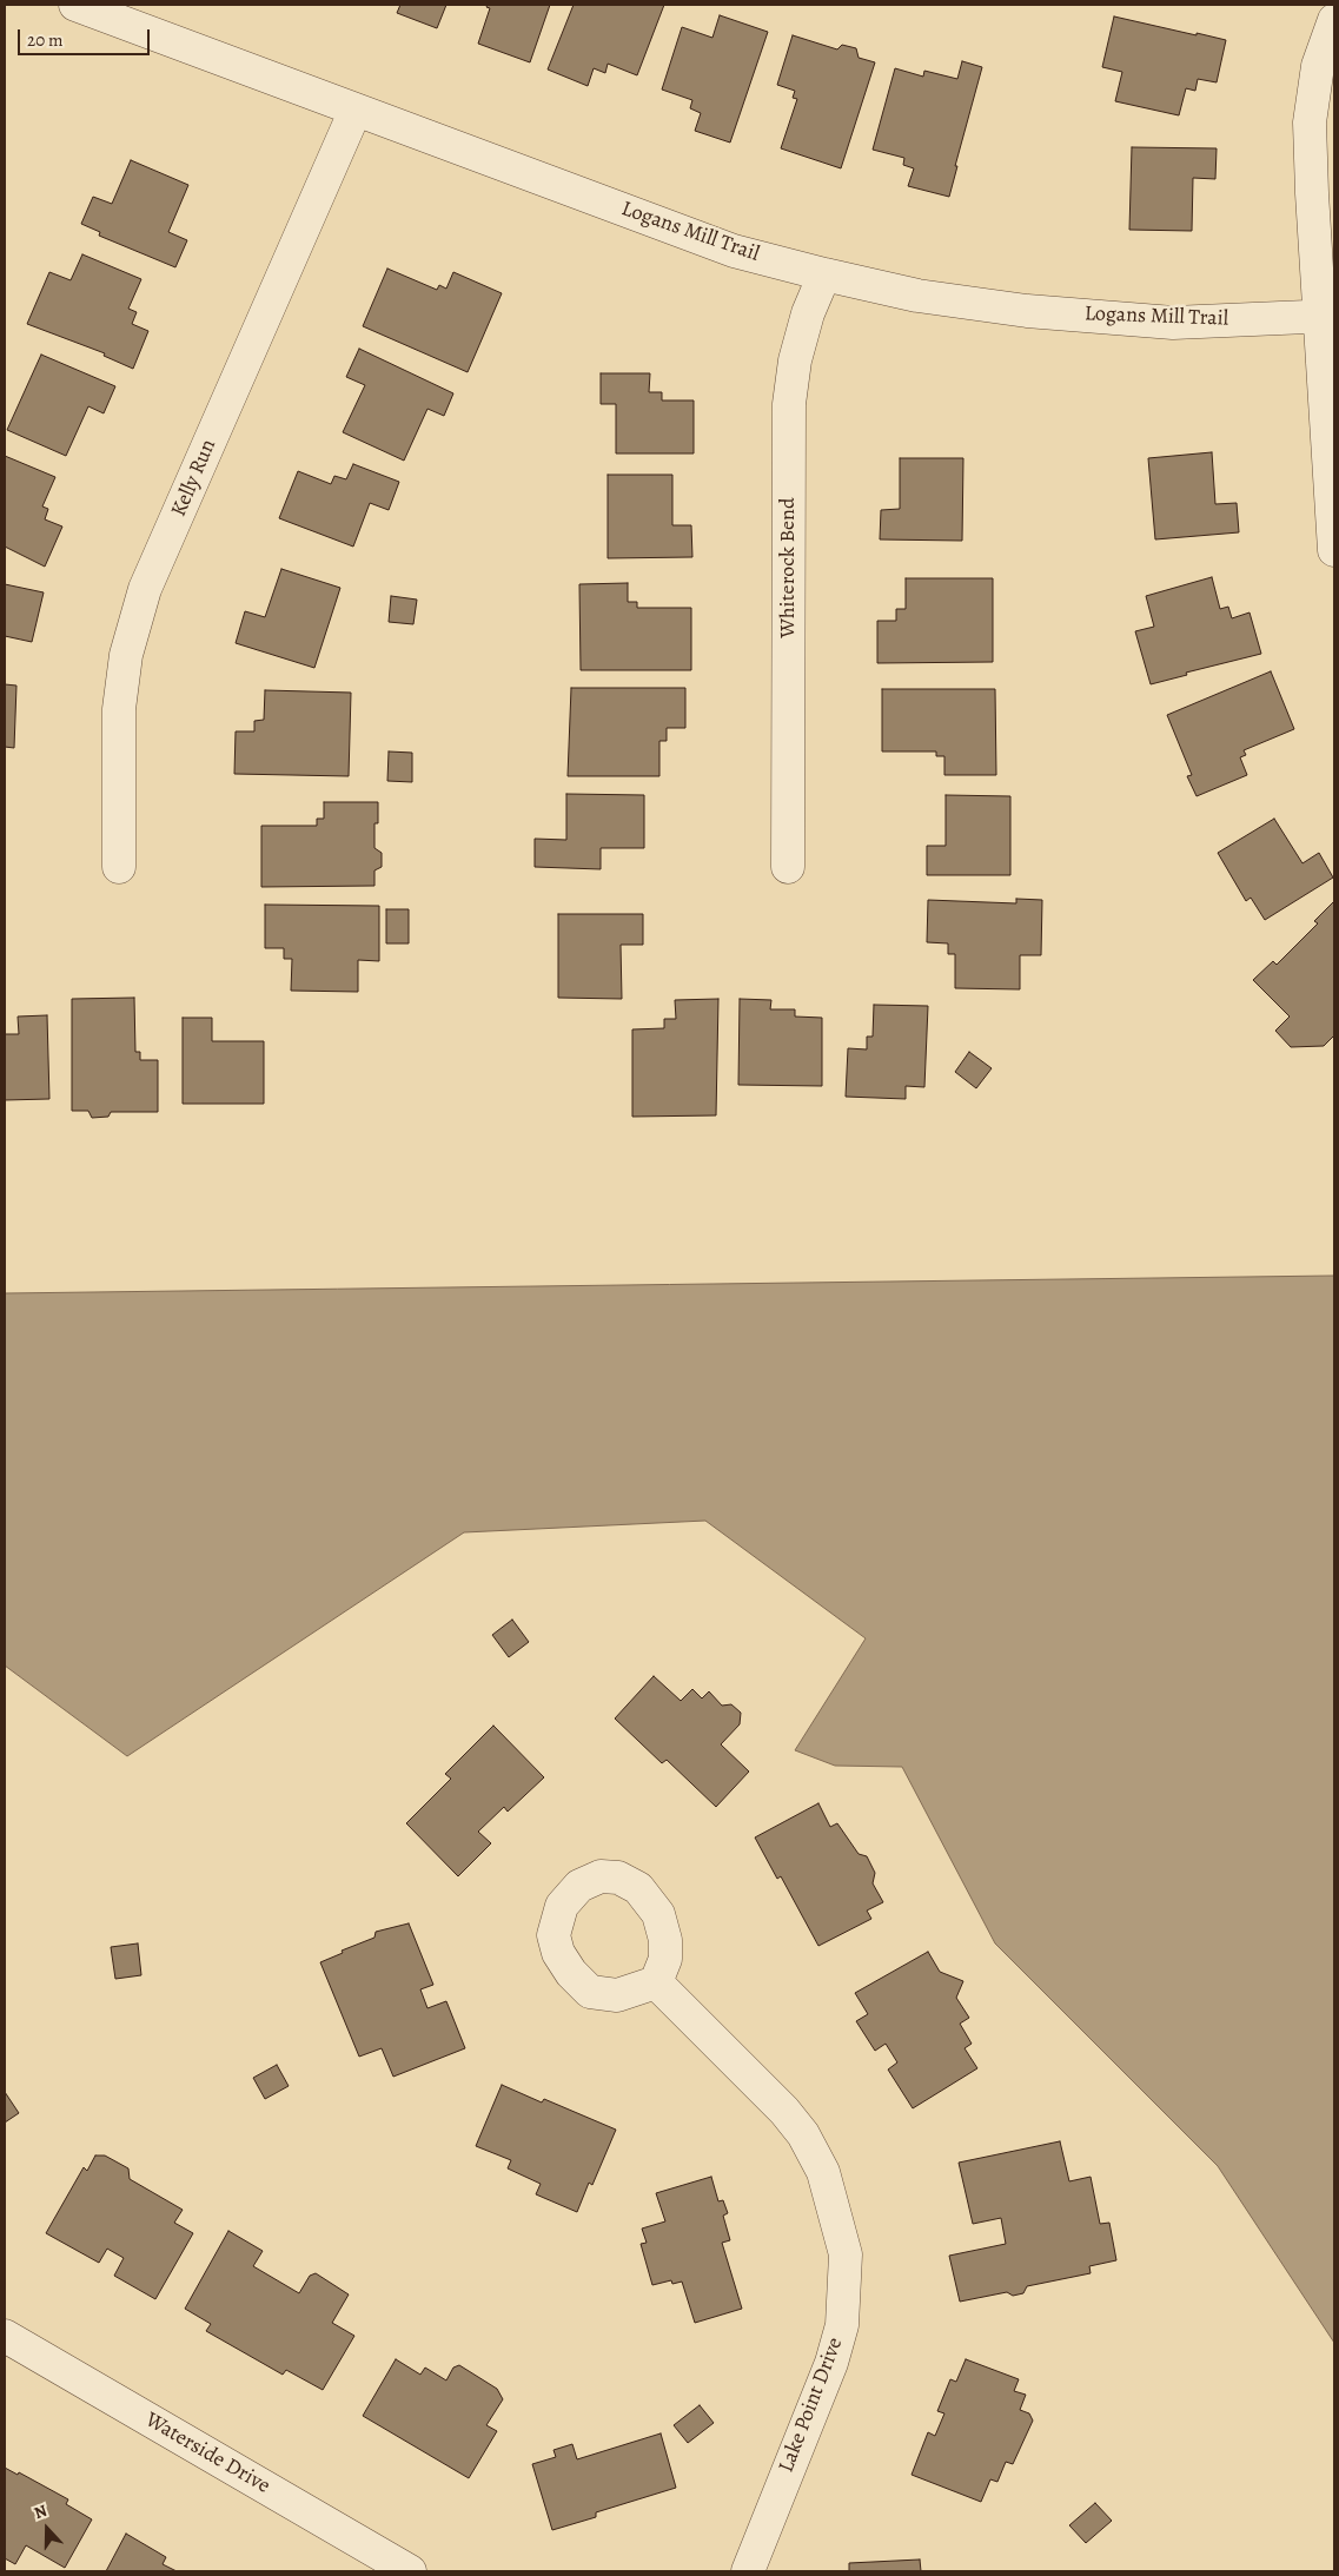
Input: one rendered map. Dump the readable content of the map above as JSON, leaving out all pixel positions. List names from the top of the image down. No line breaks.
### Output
{"streets":{"street":["Logans Mill Trail","Kelly Run","Whiterock Bend","Lake Point Drive","Waterside Drive"]},"crossings":[["Logans Mill Trail","Kelly Run"],["Logans Mill Trail","Whiterock Bend"]],"scale_bar":"20 m","north":"top"}
